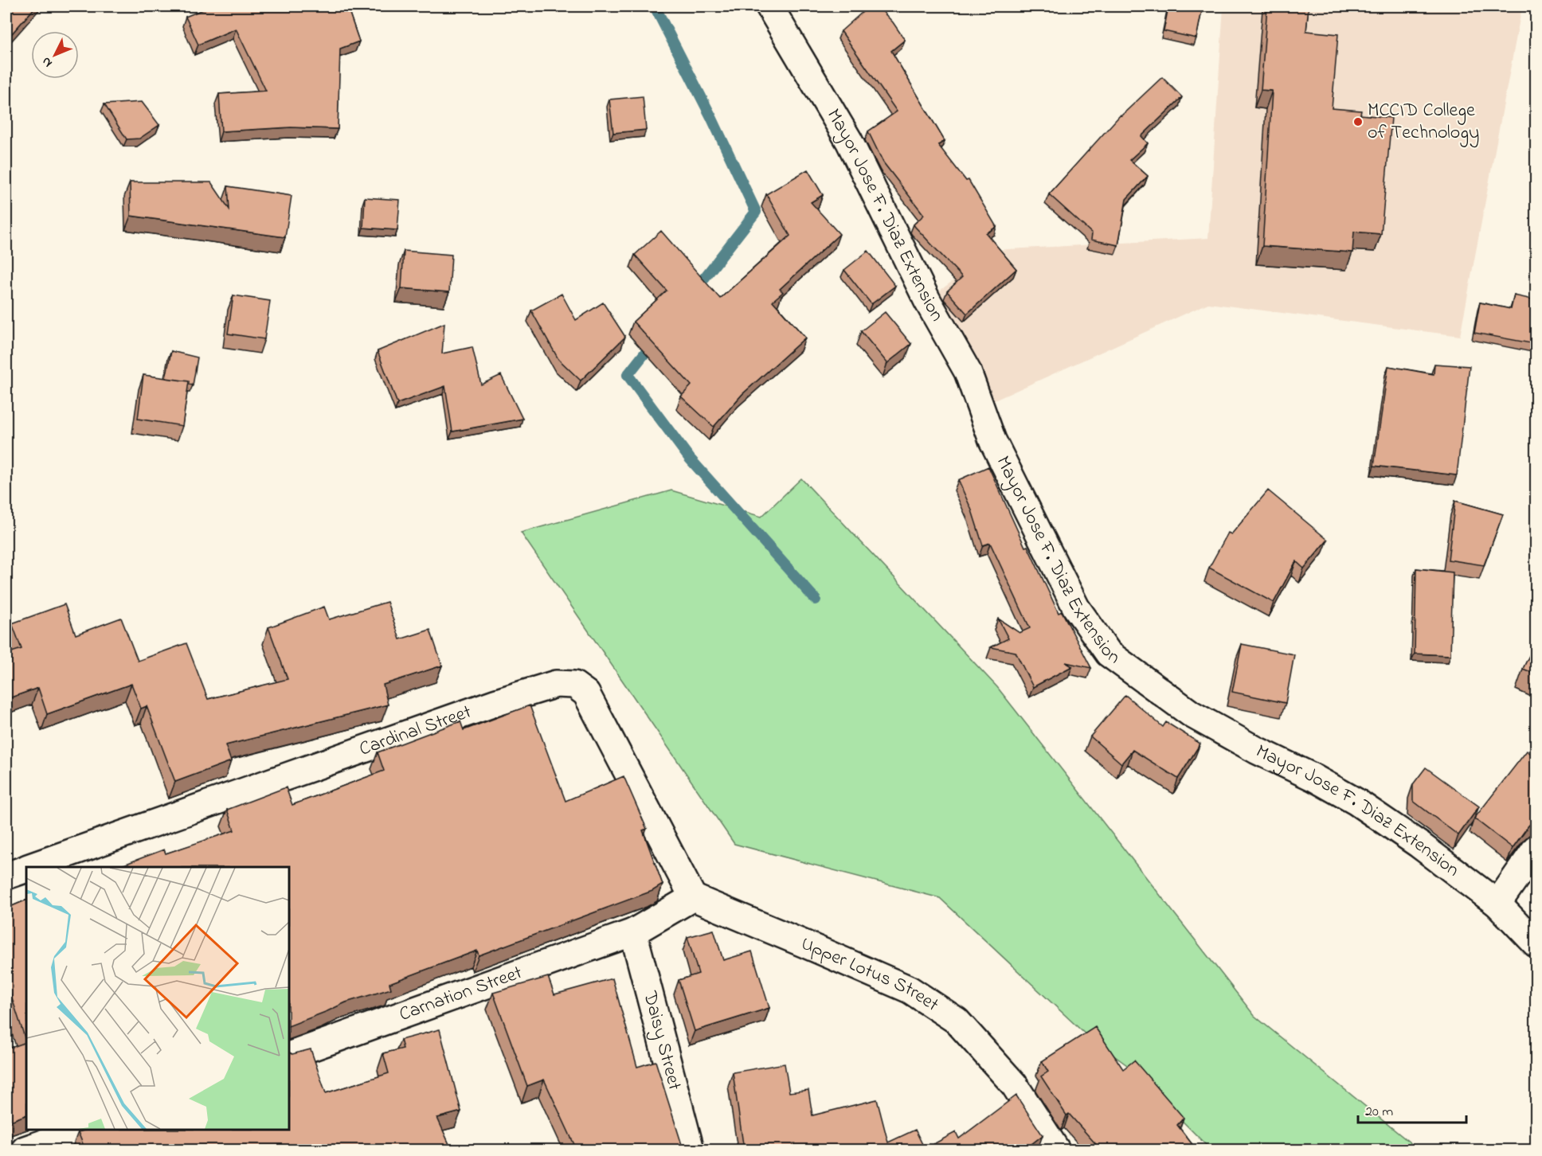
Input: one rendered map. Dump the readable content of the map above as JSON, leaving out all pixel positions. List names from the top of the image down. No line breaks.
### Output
{"streets":{"street":["Mayor Jose F. Diaz Extension","Cardinal Street","Upper Lotus Street","Carnation Street","Daisy Street"]},"crossings":[["Cardinal Street","Upper Lotus Street"],["Carnation Street","Daisy Street"]],"places":["MCCID College of Technology"],"scale_bar":"20 m","north":"bottom left"}
